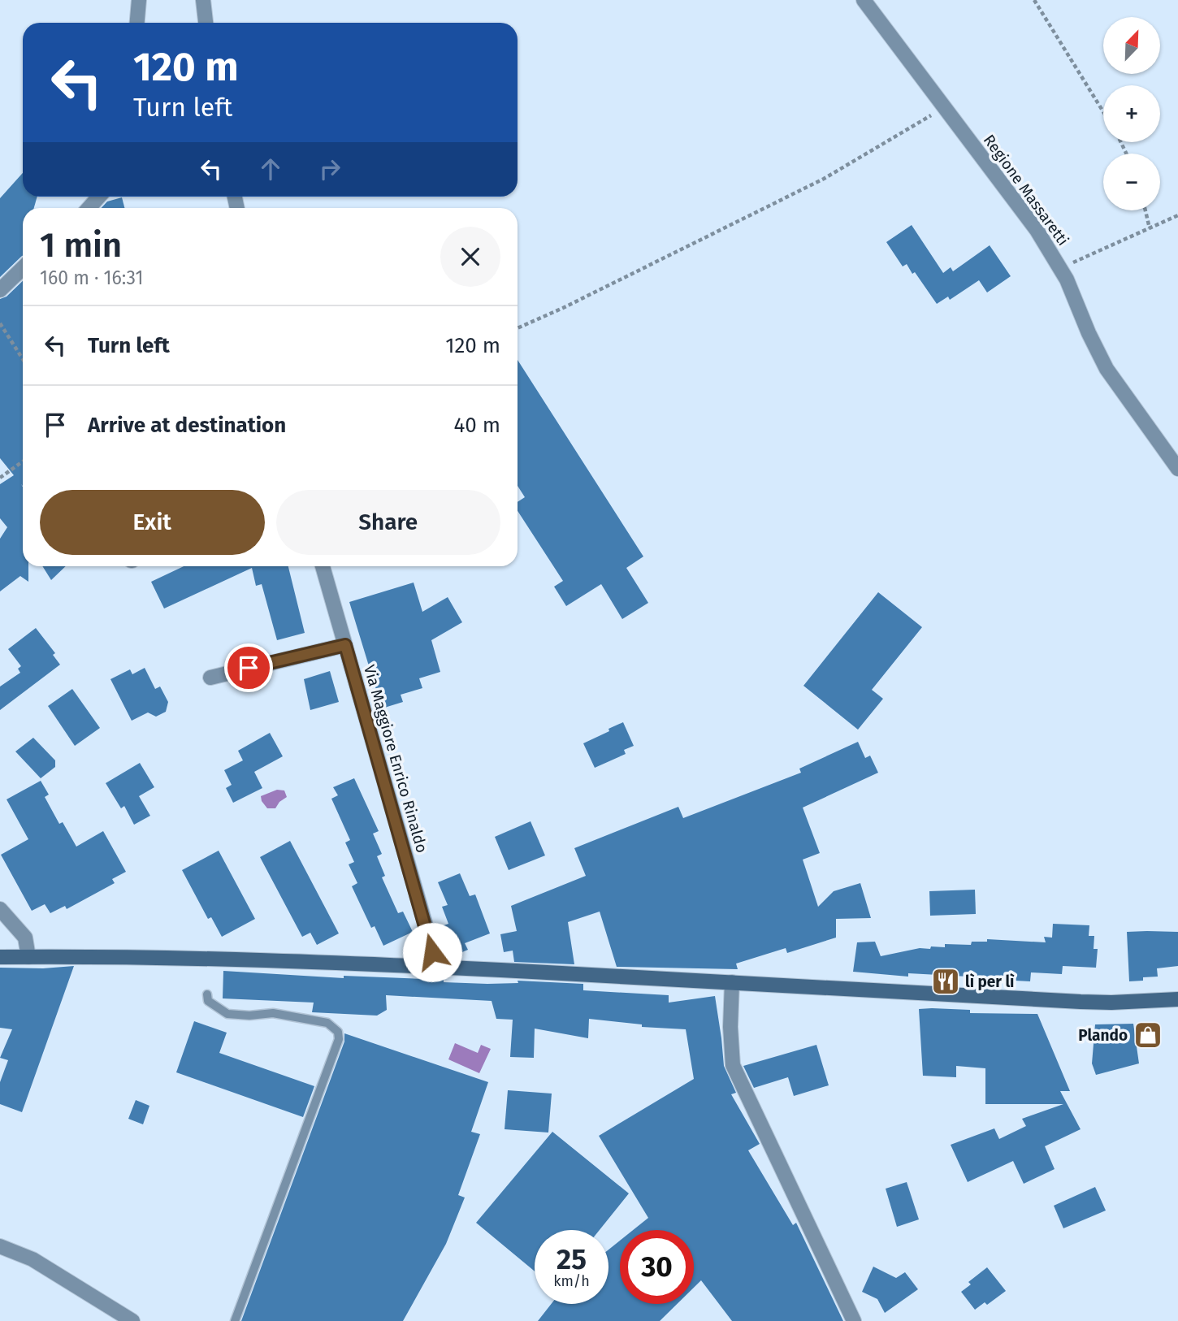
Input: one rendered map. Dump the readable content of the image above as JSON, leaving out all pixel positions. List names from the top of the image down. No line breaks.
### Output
{"streets":{"street":["Regione Massaretti","Via Maggiore Enrico Rinaldo"]},"places":{"restaurant":["lì per lì"],"shop":["Plando"]},"north":"top right","page":{"map_buttons":["+","−"],"turn":["120 m","Turn left"],"heading":["1 min","160 m · 16:31"],"list":[{"name":"Turn left","value":"120 m"},{"name":"Arrive at destination","value":"40 m"}],"buttons":["Exit","Share"],"speed":"25 km/h","limit":"30"}}
